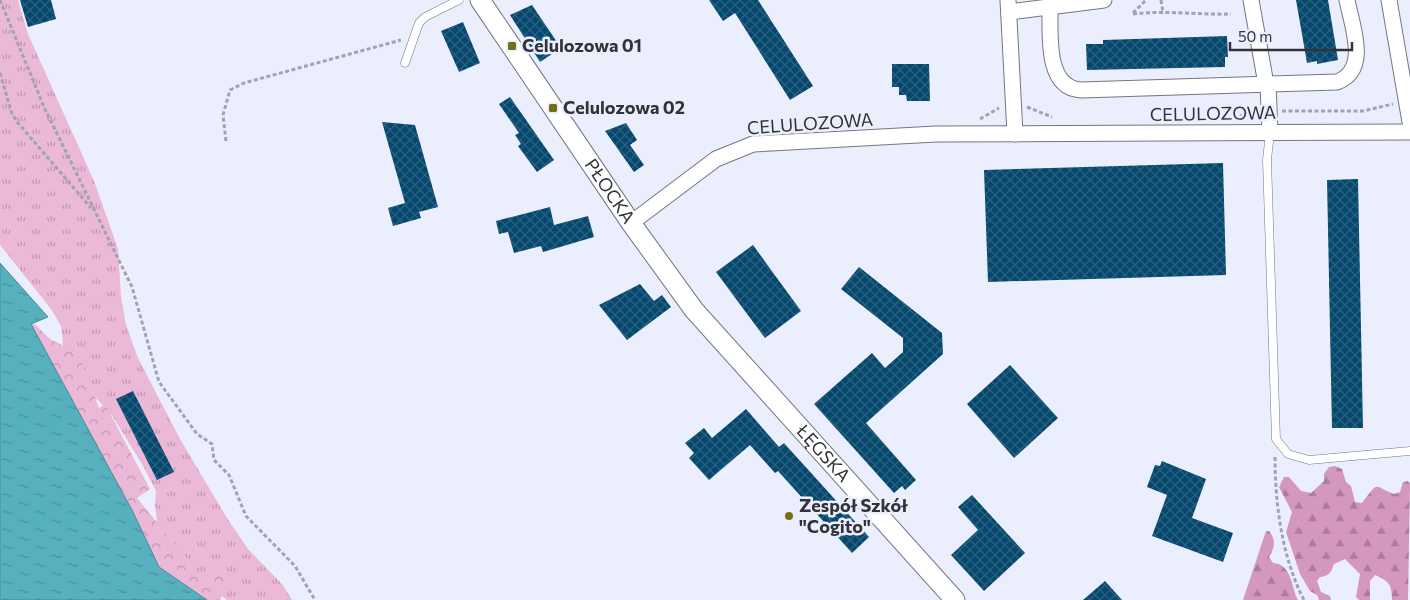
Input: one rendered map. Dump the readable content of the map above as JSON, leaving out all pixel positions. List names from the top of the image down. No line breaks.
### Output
{"streets":{"street":["CELULOZOWA","PŁOCKA","ŁĘGSKA"]},"crossings":[["CELULOZOWA","PŁOCKA"],["PŁOCKA","ŁĘGSKA"]],"places":{"transit":["Celulozowa 01","Celulozowa 02"],"other":["Zespół Szkół \"Cogito\""]},"scale_bar":"50 m"}
